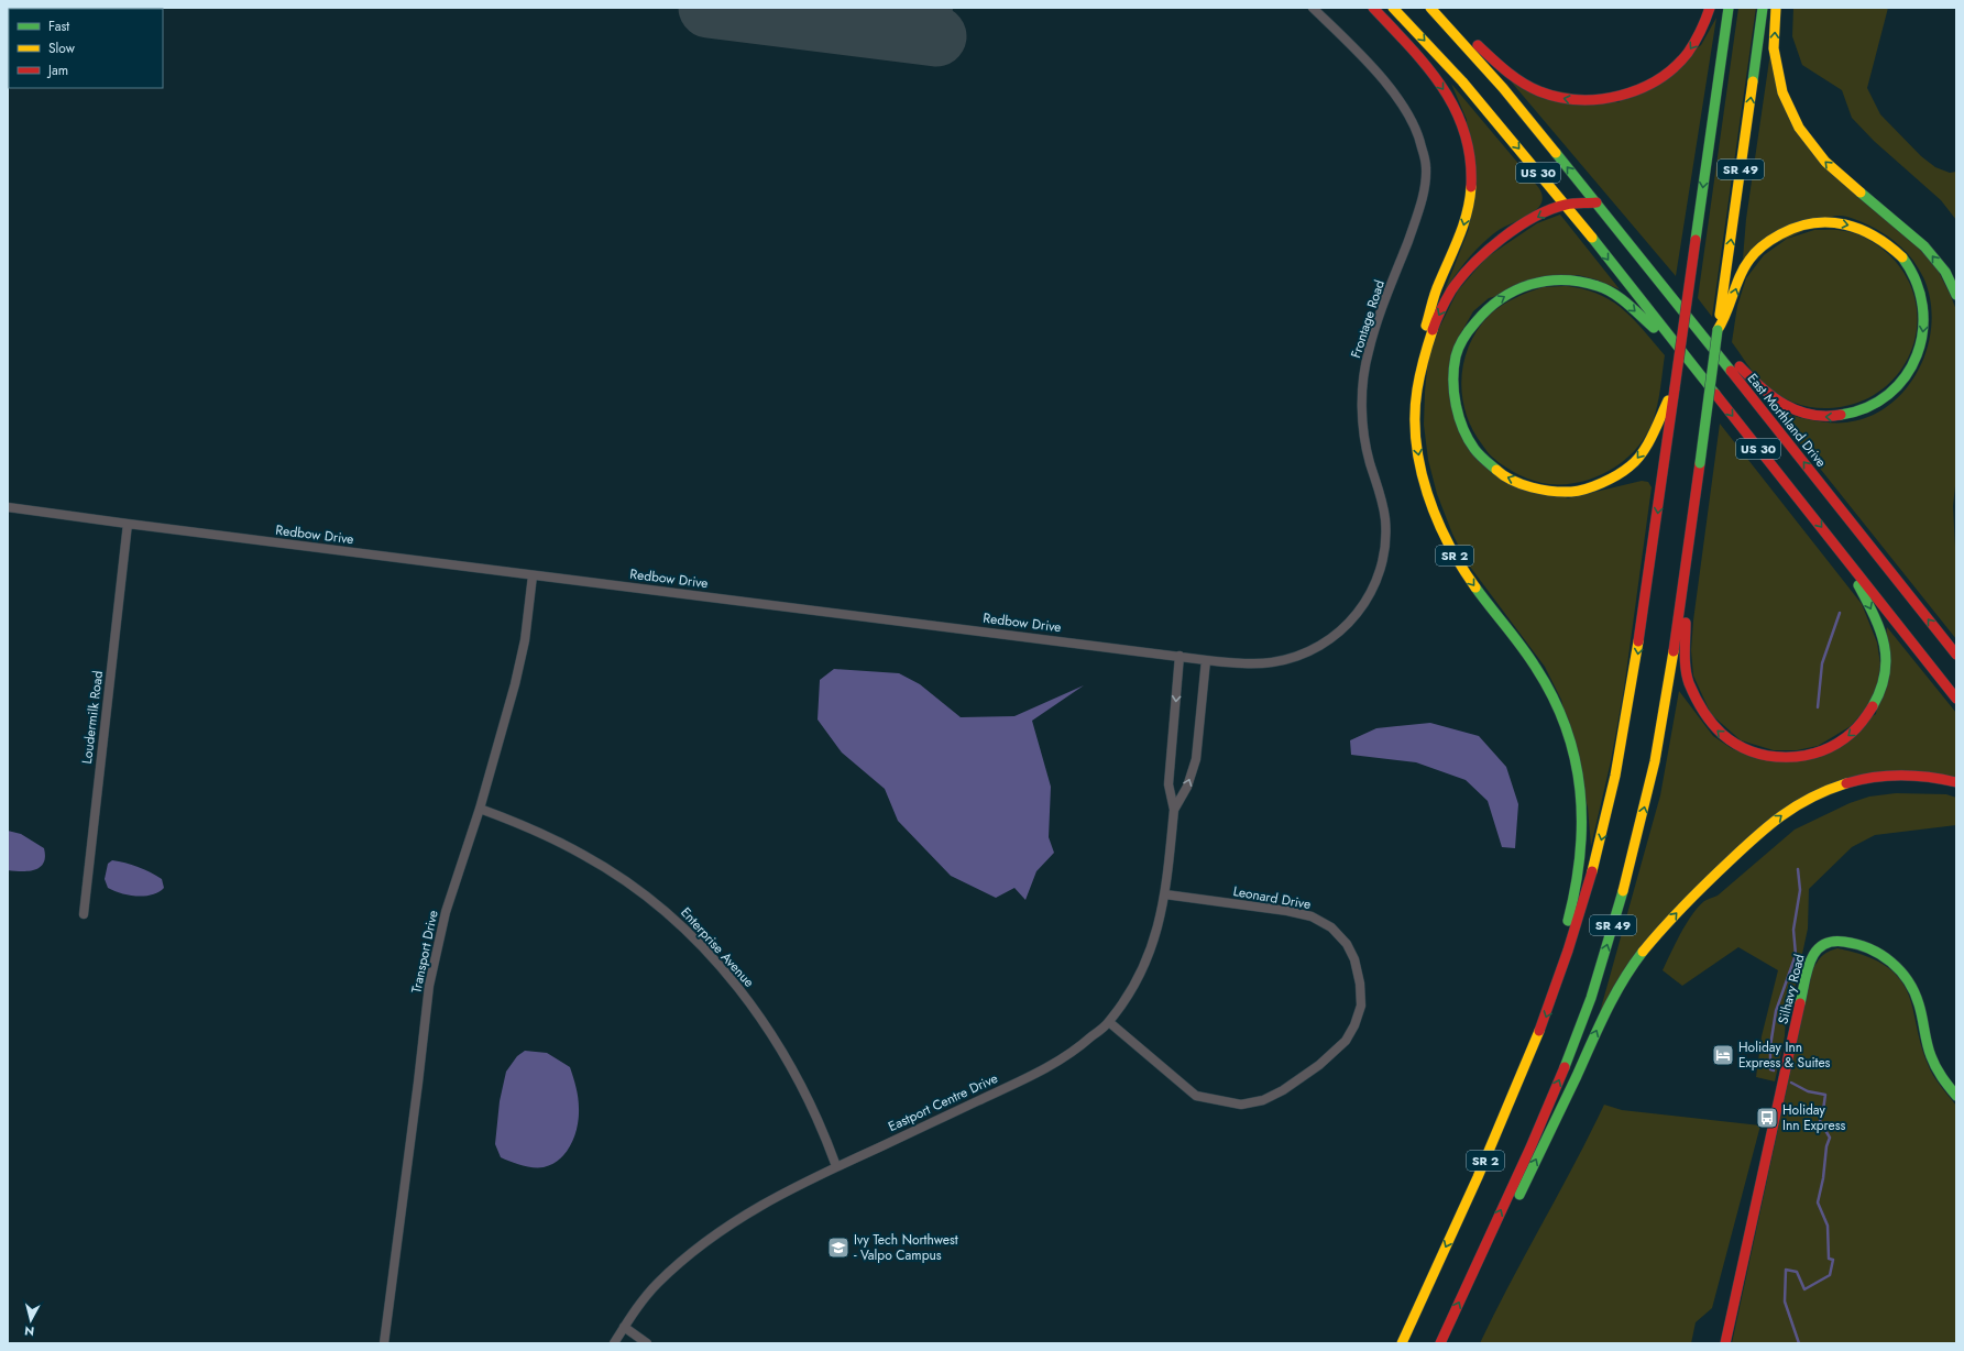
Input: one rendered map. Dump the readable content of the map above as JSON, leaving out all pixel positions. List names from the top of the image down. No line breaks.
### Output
{"streets":{"main road":["SR 49","US 30","East Morthland Drive","SR 2","Silhavy Road"],"street":["Frontage Road","Redbow Drive","Loudermilk Road","Leonard Drive","Enterprise Avenue","Transport Drive","Eastport Centre Drive"]},"crossings":[["SR 49","SR 2"],["US 30","East Morthland Drive"],["US 30","SR 2"],["Frontage Road","Redbow Drive"],["Frontage Road","Eastport Centre Drive"],["East Morthland Drive","SR 2"],["Redbow Drive","Loudermilk Road"],["Redbow Drive","Transport Drive"],["Redbow Drive","Eastport Centre Drive"],["Leonard Drive","Eastport Centre Drive"],["Enterprise Avenue","Transport Drive"],["Enterprise Avenue","Eastport Centre Drive"]],"places":{"hotel":["Holiday Inn Express & Suites"],"bus stop":["Holiday Inn Express"],"school or university":["Ivy Tech Northwest - Valpo Campus"]},"legend":["Fast","Slow","Jam"],"north":"bottom"}
